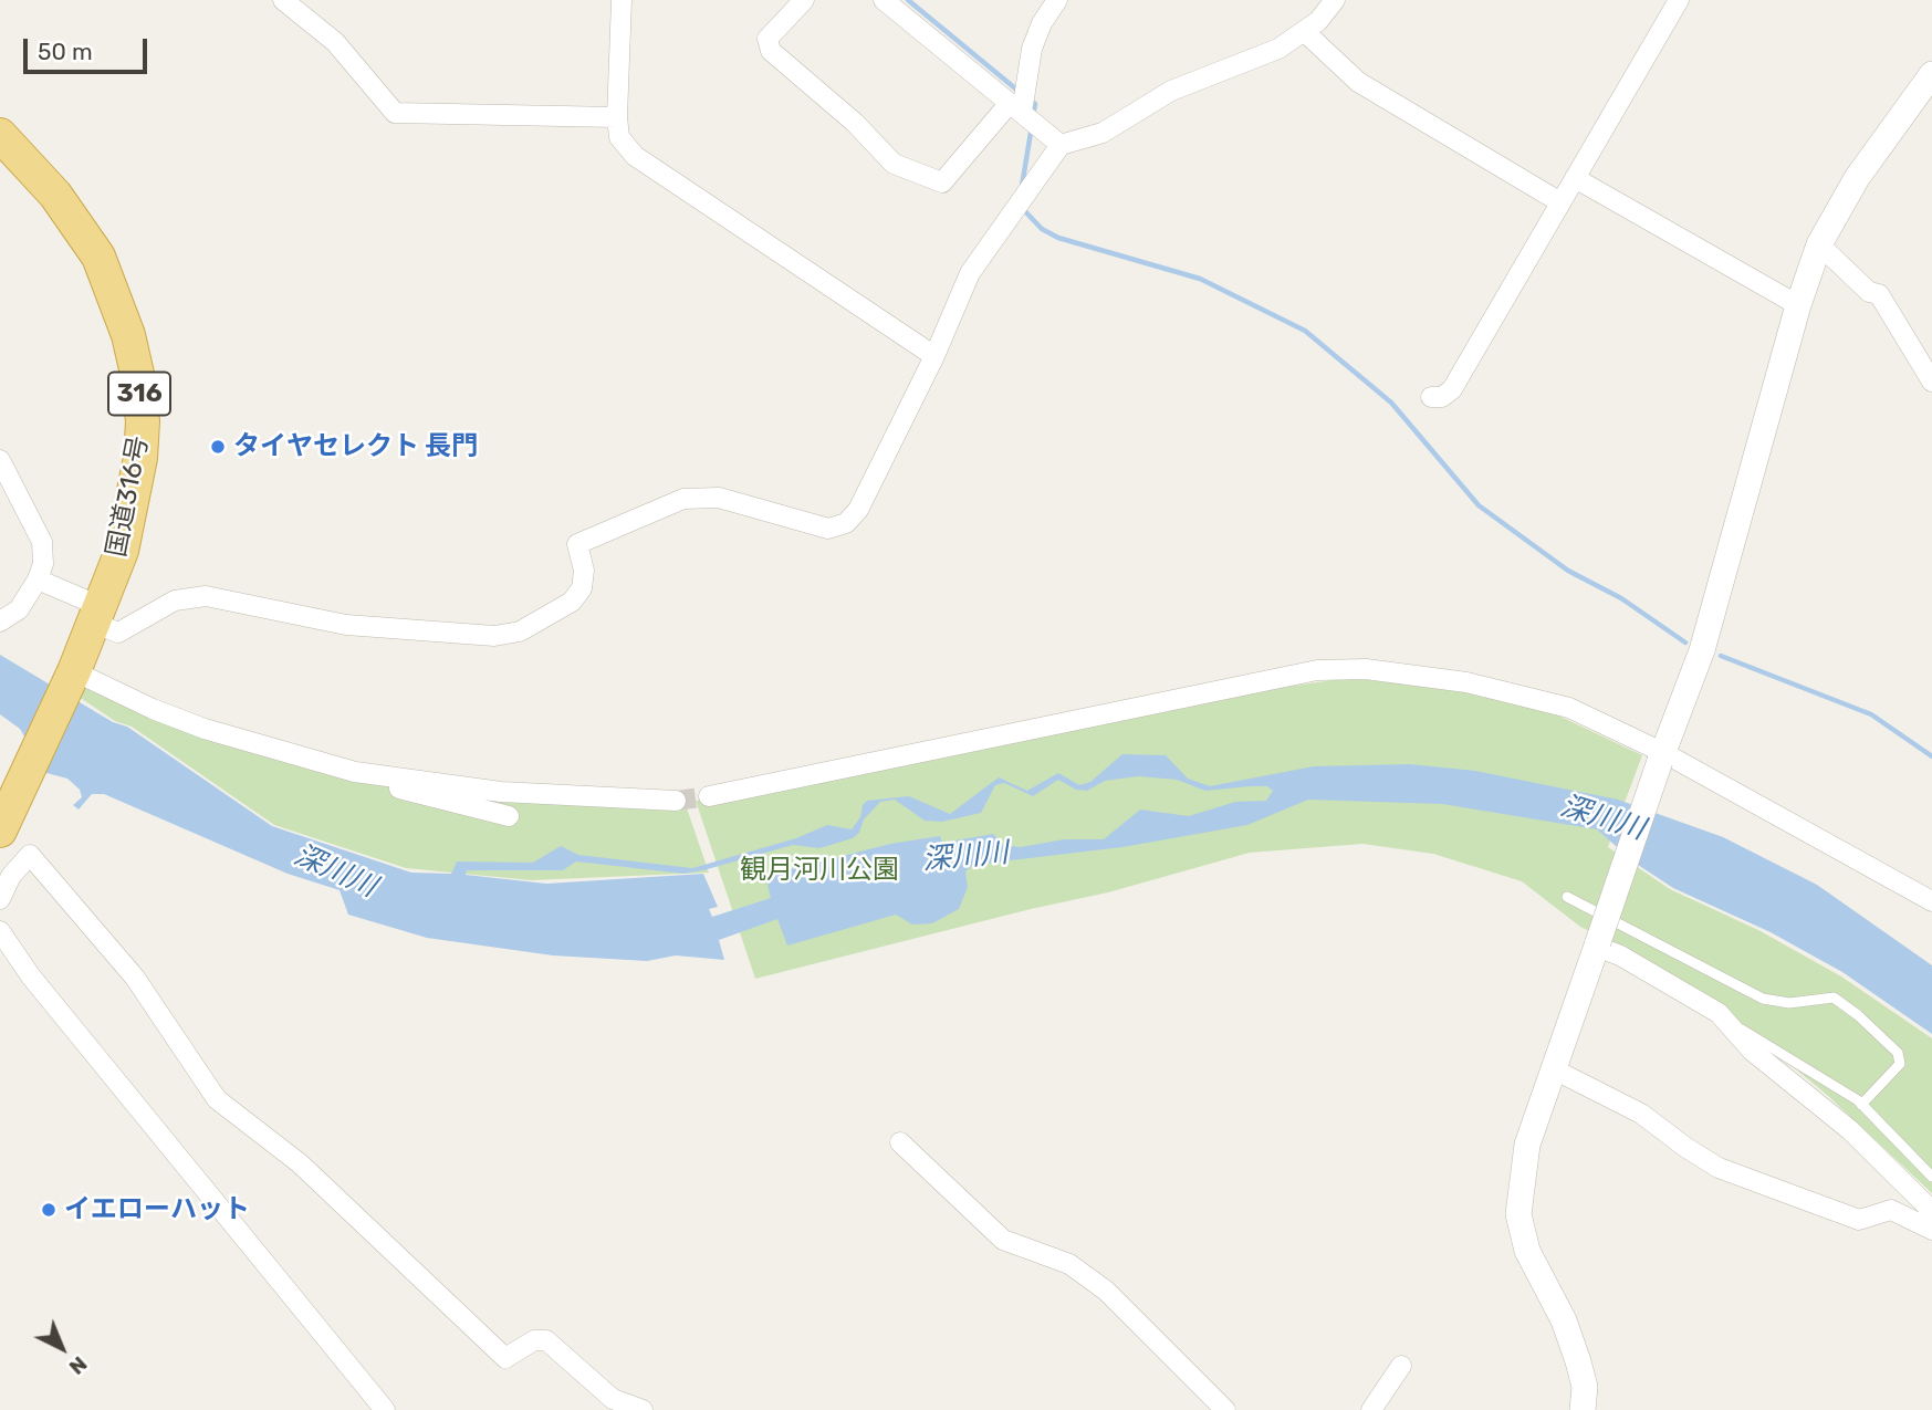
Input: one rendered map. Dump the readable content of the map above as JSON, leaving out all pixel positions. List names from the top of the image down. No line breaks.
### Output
{"streets":{"highway":["316","国道316号"]},"water":["深川川"],"parks":["観月河川公園"],"places":["タイヤセレクト 長門","イエローハット"],"scale_bar":"50 m","north":"bottom right"}
